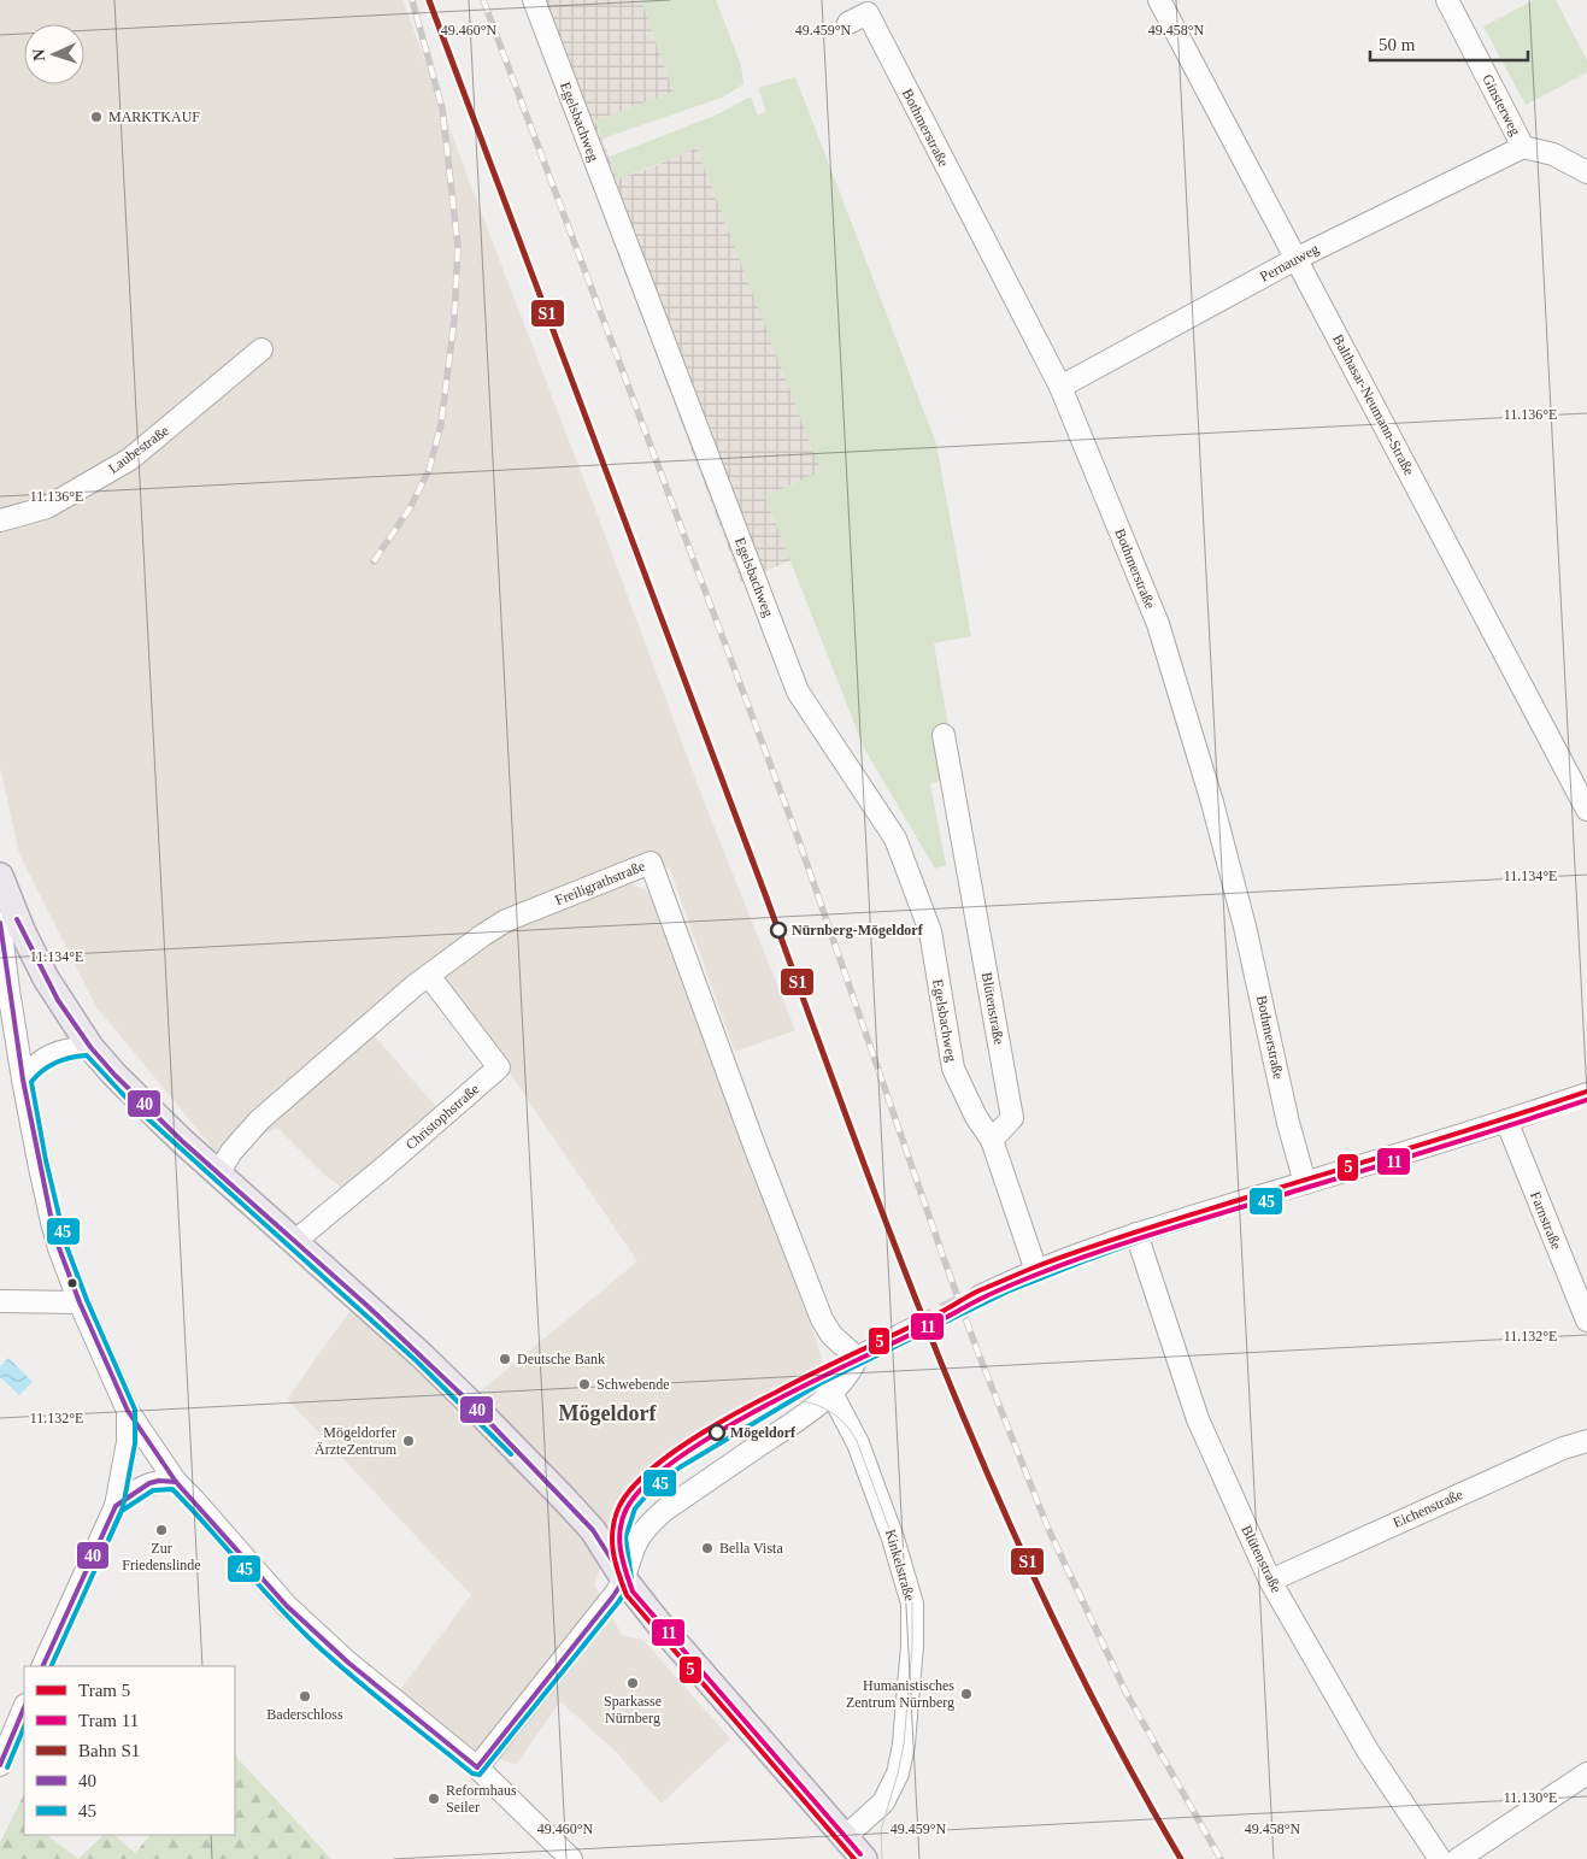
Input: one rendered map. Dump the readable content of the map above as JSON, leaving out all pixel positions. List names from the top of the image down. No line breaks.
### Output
{"streets":{"street":["Ginsterweg","Egelsbachweg","Bothmerstraße","Pernauweg","Balthasar-Neumann-Straße","Laubestraße","Freiligrathstraße","Blütenstraße","Christophstraße","Farnstraße","Eichenstraße","Kinkelstraße"]},"crossings":[["Ginsterweg","Pernauweg"],["Egelsbachweg","Blütenstraße"],["Bothmerstraße","Pernauweg"],["Pernauweg","Balthasar-Neumann-Straße"],["Freiligrathstraße","Christophstraße"],["Blütenstraße","Eichenstraße"]],"districts":["Mögeldorf"],"places":["MARKTKAUF","Nürnberg-Mögeldorf","Deutsche Bank","Schwebende","Mögeldorf","Mögeldorfer ÄrzteZentrum","Zur Friedenslinde","Bella Vista","Sparkasse Nürnberg","Humanistisches Zentrum Nürnberg","Baderschloss","Reformhaus Seiler"],"lines":["rail line S1","transit line 40","transit line 45","tram line 5","tram line 11"],"legend":["Tram 5","Tram 11","Bahn S1","40","45"],"scale_bar":"50 m","north":"left","coordinates":["49.460°N","49.459°N","49.458°N","11.136°E","11.134°E","11.132°E","11.130°E"]}
